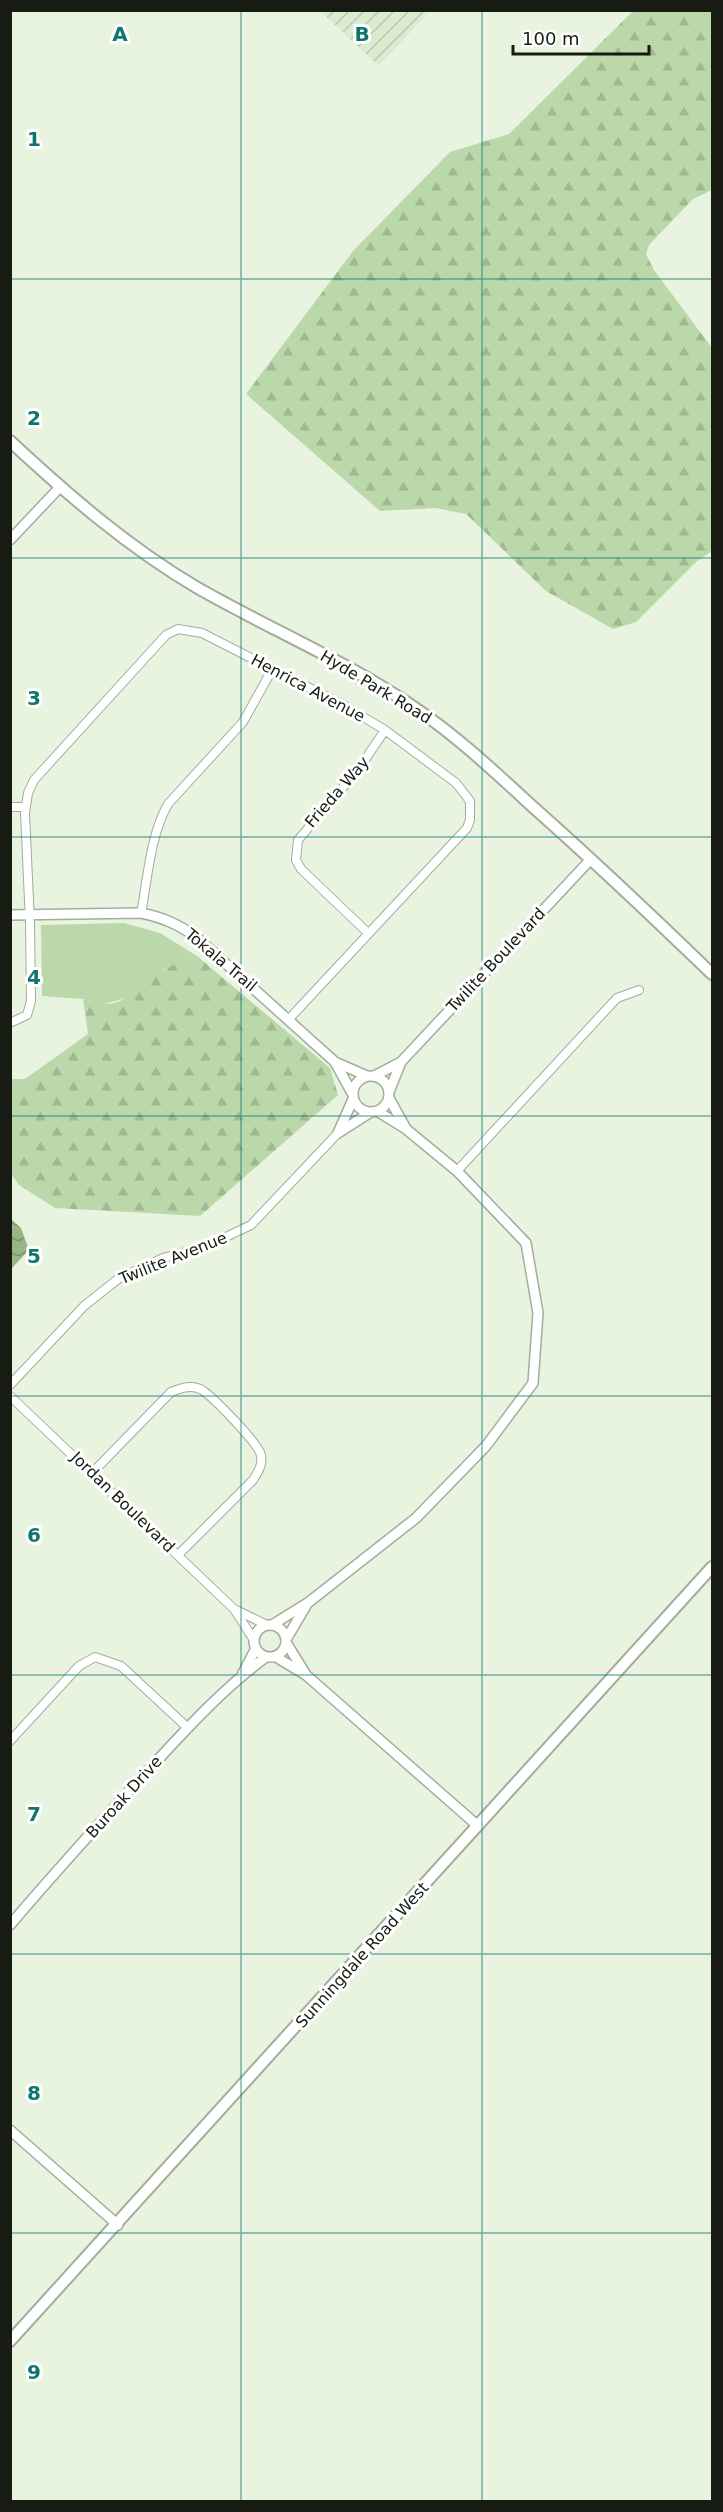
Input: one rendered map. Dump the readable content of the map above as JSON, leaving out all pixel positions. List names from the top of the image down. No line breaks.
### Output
{"streets":{"main road":["Hyde Park Road","Sunningdale Road West"],"street":["Henrica Avenue","Frieda Way","Tokala Trail","Twilite Boulevard","Twilite Avenue","Jordan Boulevard","Buroak Drive"]},"crossings":[["Hyde Park Road","Twilite Boulevard"],["Henrica Avenue","Frieda Way"],["Henrica Avenue","Tokala Trail"],["Tokala Trail","Twilite Boulevard"],["Tokala Trail","Twilite Avenue"],["Twilite Boulevard","Twilite Avenue"],["Jordan Boulevard","Buroak Drive"]],"scale_bar":"100 m","grid":{"columns":["A","B"],"rows":["1","2","3","4","5","6","7","8","9"]}}
